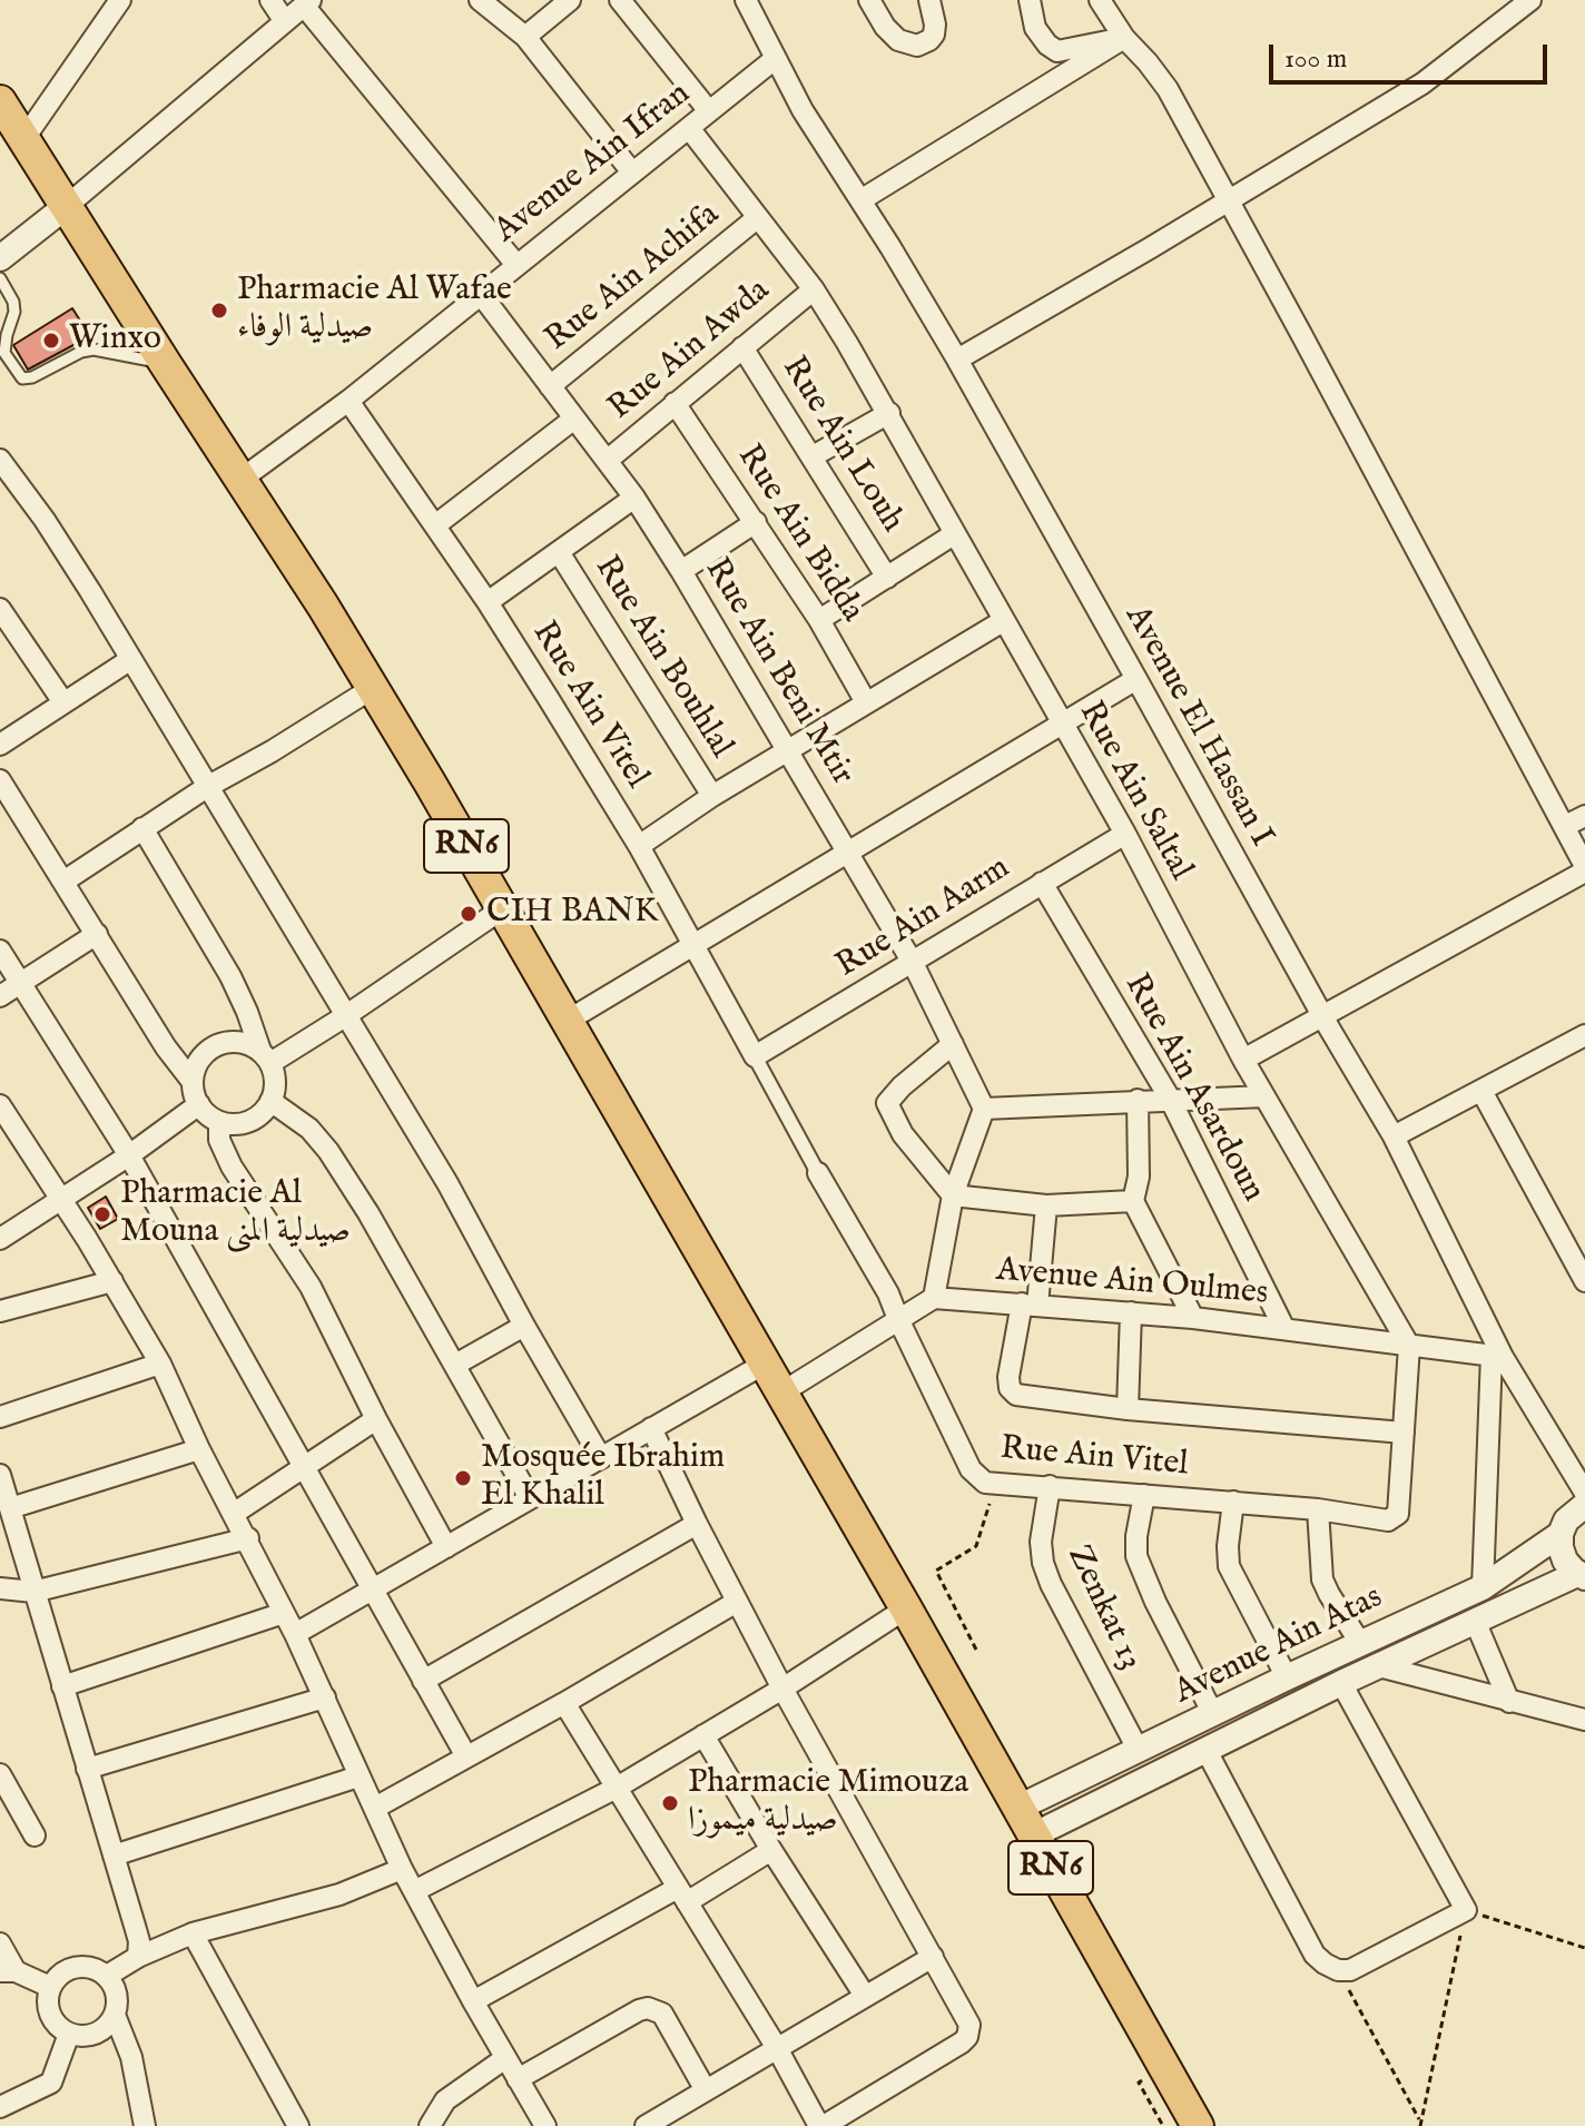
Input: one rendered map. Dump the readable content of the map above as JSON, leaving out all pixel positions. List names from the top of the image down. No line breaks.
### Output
{"streets":{"main road":["RN6"],"street":["Avenue Ain Ifran","Rue Ain Achifa","Rue Ain Awda","Rue Ain Louh","Rue Ain Bidda","Rue Ain Bouhlal","Rue Ain Beni Mtir","Rue Ain Vitel","Avenue El Hassan I","Rue Ain Saltal","Rue Ain Aarm","Rue Ain Asardoun","Avenue Ain Oulmes","Zenkat 13","Avenue Ain Atas"]},"crossings":[["Avenue Ain Ifran","Rue Ain Beni Mtir"],["Avenue Ain Ifran","Rue Ain Vitel"],["Avenue Ain Ifran","Avenue El Hassan I"],["Avenue Ain Ifran","Rue Ain Saltal"],["Avenue Ain Ifran","RN6"],["Rue Ain Achifa","Rue Ain Beni Mtir"],["Rue Ain Achifa","Rue Ain Saltal"],["Rue Ain Awda","Rue Ain Louh"],["Rue Ain Awda","Rue Ain Bidda"],["Rue Ain Awda","Rue Ain Beni Mtir"],["Rue Ain Awda","Rue Ain Saltal"],["Rue Ain Beni Mtir","Rue Ain Aarm"],["Rue Ain Vitel","Rue Ain Aarm"],["Rue Ain Vitel","Zenkat 13"],["Avenue El Hassan I","Avenue Ain Oulmes"],["Avenue El Hassan I","Avenue Ain Atas"],["Rue Ain Saltal","Rue Ain Aarm"],["Rue Ain Saltal","Avenue Ain Oulmes"],["RN6","Avenue Ain Atas"],["Rue Ain Aarm","Rue Ain Asardoun"],["Rue Ain Asardoun","Avenue Ain Oulmes"],["Zenkat 13","Avenue Ain Atas"]],"places":["Pharmacie Al Wafae صيدلية الوفاء","Winxo","CIH BANK","Pharmacie Al Mouna صيدلية المنى","Mosquée Ibrahim El Khalil","Pharmacie Mimouza صيدلية ميموزا"],"scale_bar":"100 m"}
